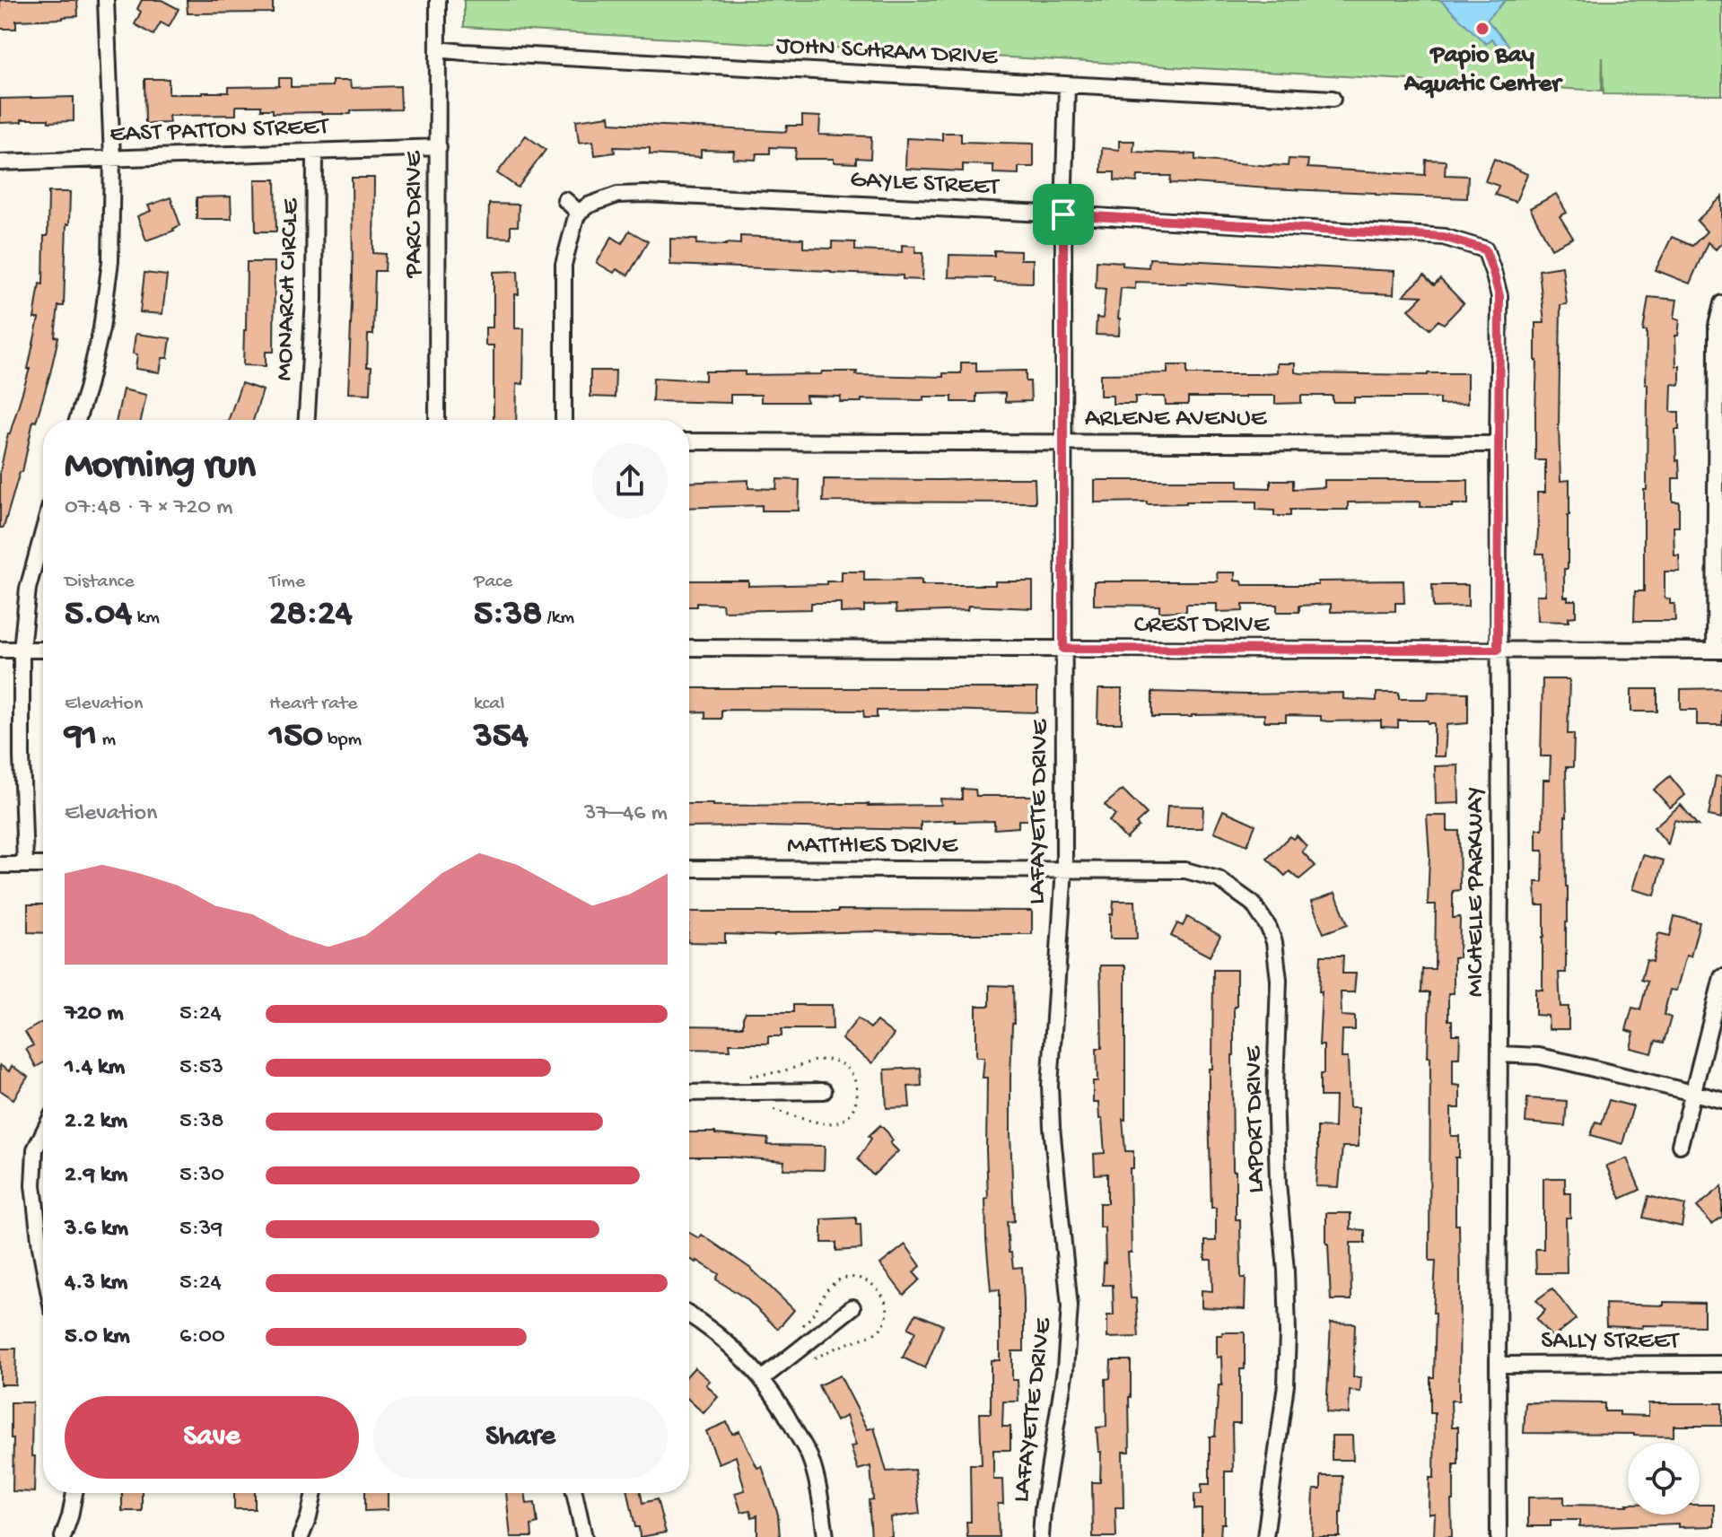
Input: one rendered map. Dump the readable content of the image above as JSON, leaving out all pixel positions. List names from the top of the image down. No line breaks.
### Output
{"streets":{"street":["JOHN SCHRAM DRIVE","EAST PATTON STREET","GAYLE STREET","PARC DRIVE","MONARCH CIRCLE","ARLENE AVENUE","CREST DRIVE","LAFAYETTE DRIVE","MATTHIES DRIVE","MICHELLE PARKWAY","LAPORT DRIVE","SALLY STREET"]},"crossings":[["JOHN SCHRAM DRIVE","PARC DRIVE"],["JOHN SCHRAM DRIVE","LAFAYETTE DRIVE"],["EAST PATTON STREET","PARC DRIVE"],["EAST PATTON STREET","MONARCH CIRCLE"],["GAYLE STREET","LAFAYETTE DRIVE"],["GAYLE STREET","MICHELLE PARKWAY"],["ARLENE AVENUE","LAFAYETTE DRIVE"],["ARLENE AVENUE","MICHELLE PARKWAY"],["CREST DRIVE","LAFAYETTE DRIVE"],["CREST DRIVE","MICHELLE PARKWAY"],["LAFAYETTE DRIVE","MATTHIES DRIVE"],["LAFAYETTE DRIVE","LAPORT DRIVE"],["MATTHIES DRIVE","LAPORT DRIVE"],["MICHELLE PARKWAY","SALLY STREET"]],"places":["Papio Bay Aquatic Center"],"page":{"heading":["Morning run","07:48 · 7 × 720 m"],"stats":[["Distance","5.04 km"],["Time","28:24"],["Pace","5:38 /km"],["Elevation","91 m"],["Heart rate","150 bpm"],["kcal","354"]],"chart":["Elevation","37–46 m"],"list":[{"name":"720 m","note":"5:24"},{"name":"1.4 km","note":"5:53"},{"name":"2.2 km","note":"5:38"},{"name":"2.9 km","note":"5:30"},{"name":"3.6 km","note":"5:39"},{"name":"4.3 km","note":"5:24"},{"name":"5.0 km","note":"6:00"}],"buttons":["Save","Share"]}}
